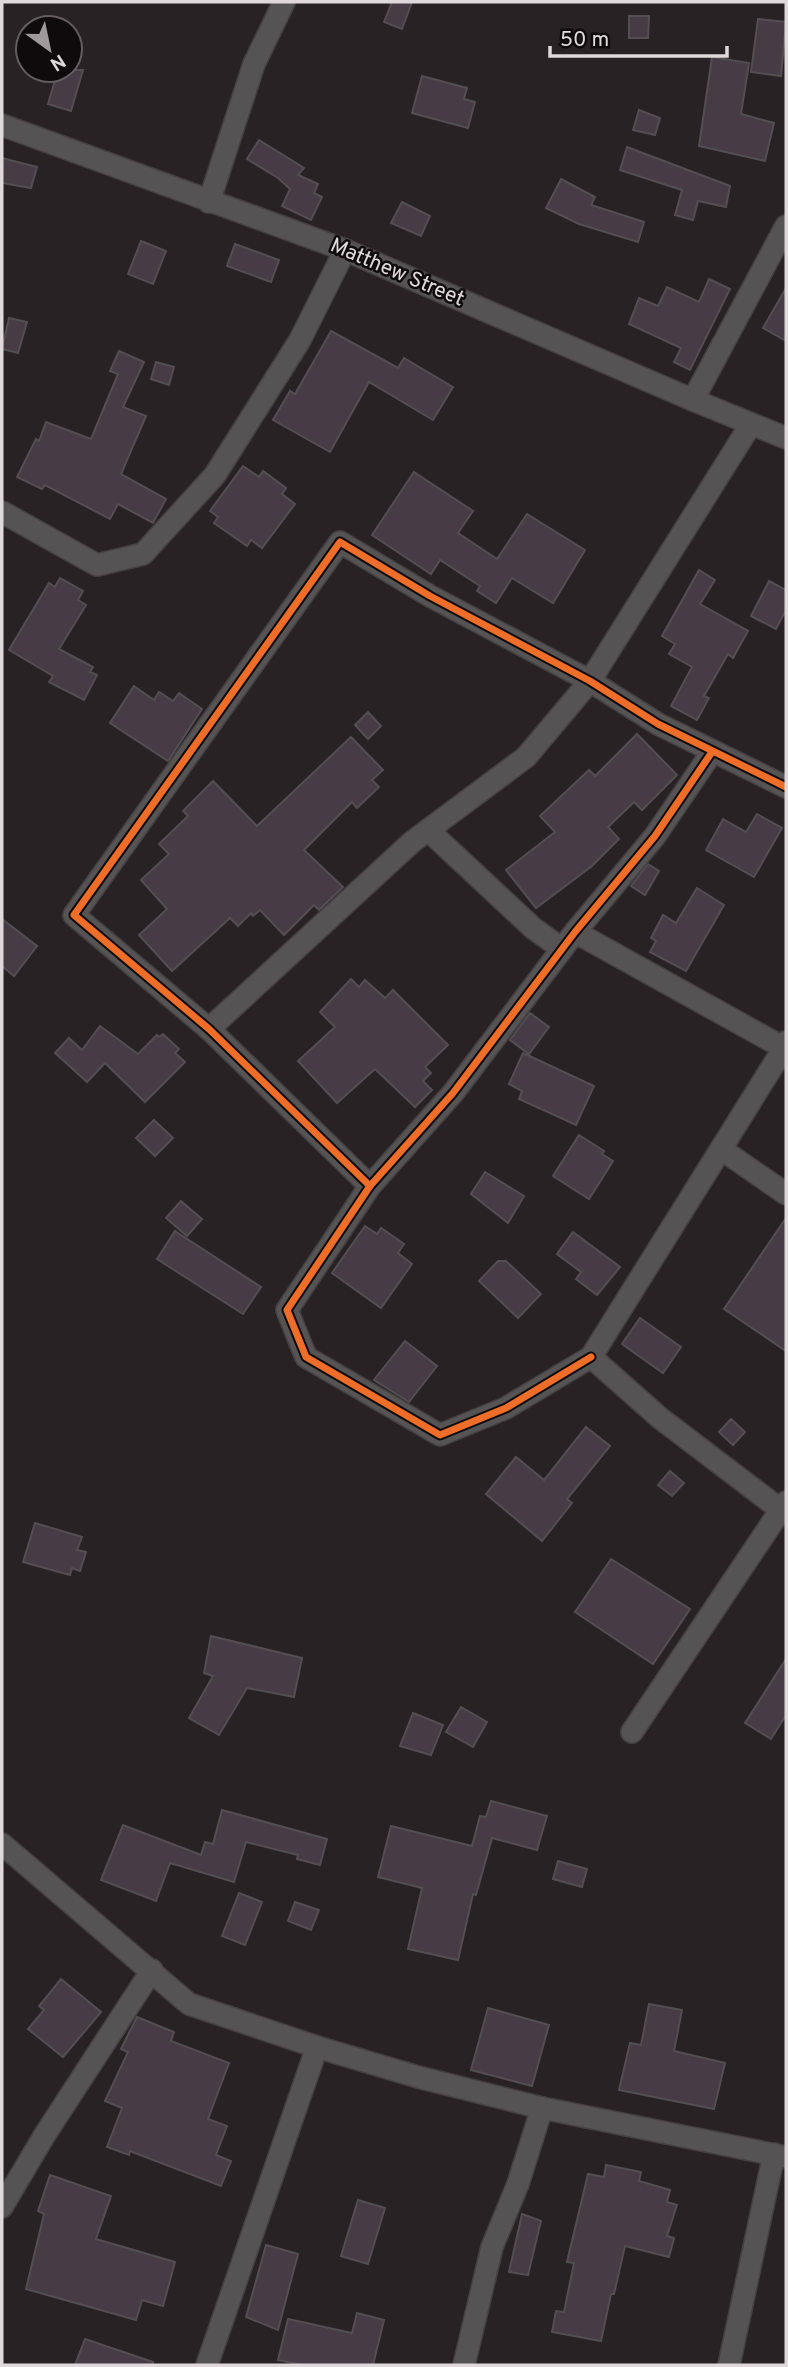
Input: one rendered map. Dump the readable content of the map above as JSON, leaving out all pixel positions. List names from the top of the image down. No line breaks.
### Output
{"streets":{"street":["Matthew Street"]},"scale_bar":"50 m","north":"bottom right"}
